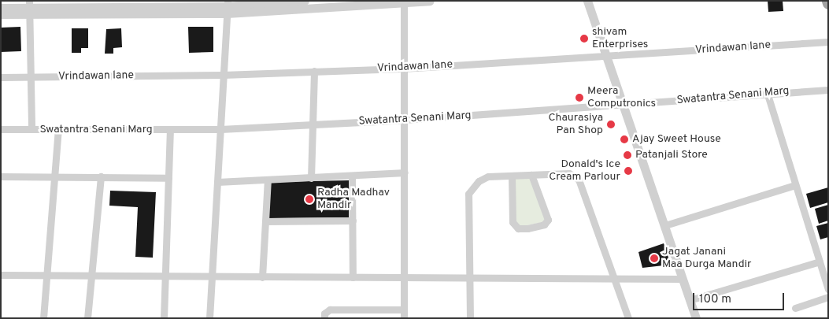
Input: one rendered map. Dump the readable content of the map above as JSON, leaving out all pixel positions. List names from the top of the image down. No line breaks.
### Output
{"streets":{"street":["Vrindawan lane","Swatantra Senani Marg"]},"places":["shivam Enterprises","Meera Computronics","Chaurasiya Pan Shop","Ajay Sweet House","Patanjali Store","Donald's Ice Cream Parlour","Radha Madhav Mandir","Jagat Janani Maa Durga Mandir"],"scale_bar":"100 m"}
